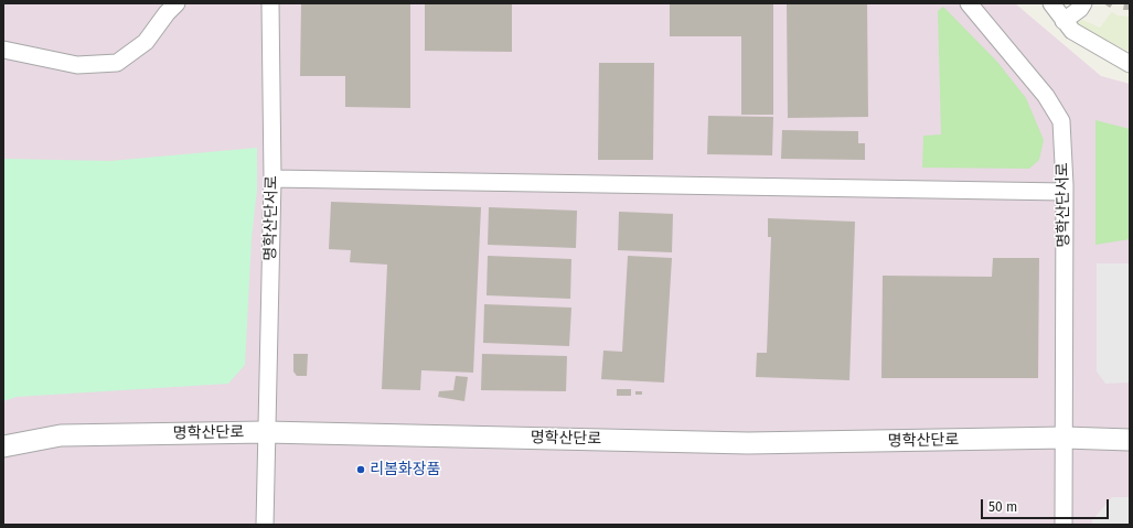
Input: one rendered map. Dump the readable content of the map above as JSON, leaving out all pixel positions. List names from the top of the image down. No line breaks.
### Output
{"streets":{"street":["명학산단서로","명학산단로"]},"crossings":[["명학산단서로","명학산단로"]],"places":["리봄화장품"],"scale_bar":"50 m"}
